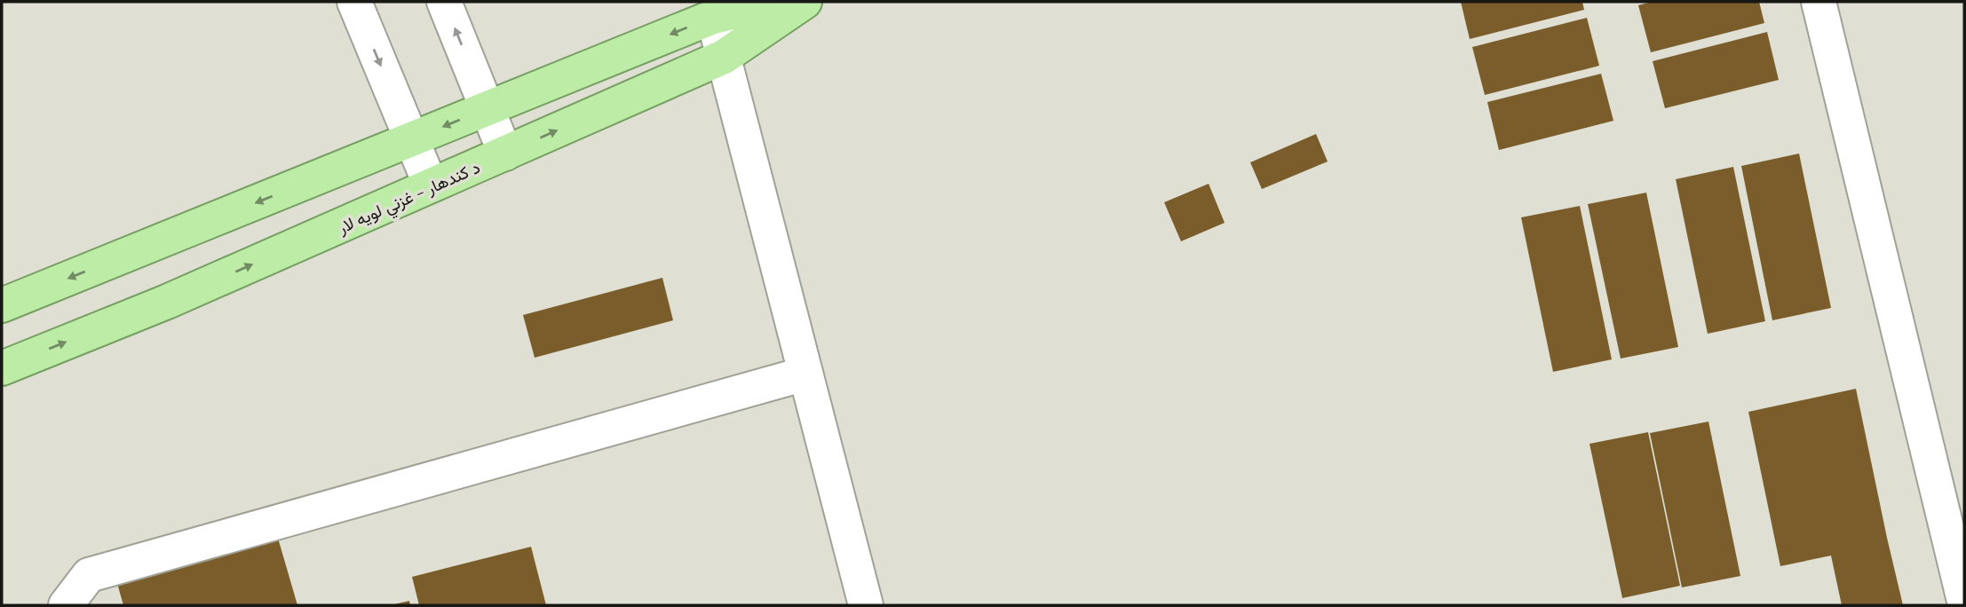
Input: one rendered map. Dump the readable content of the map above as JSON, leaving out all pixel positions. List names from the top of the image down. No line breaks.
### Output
{"streets":{"highway":["د کندهار - غزني لويه لار"]}}
